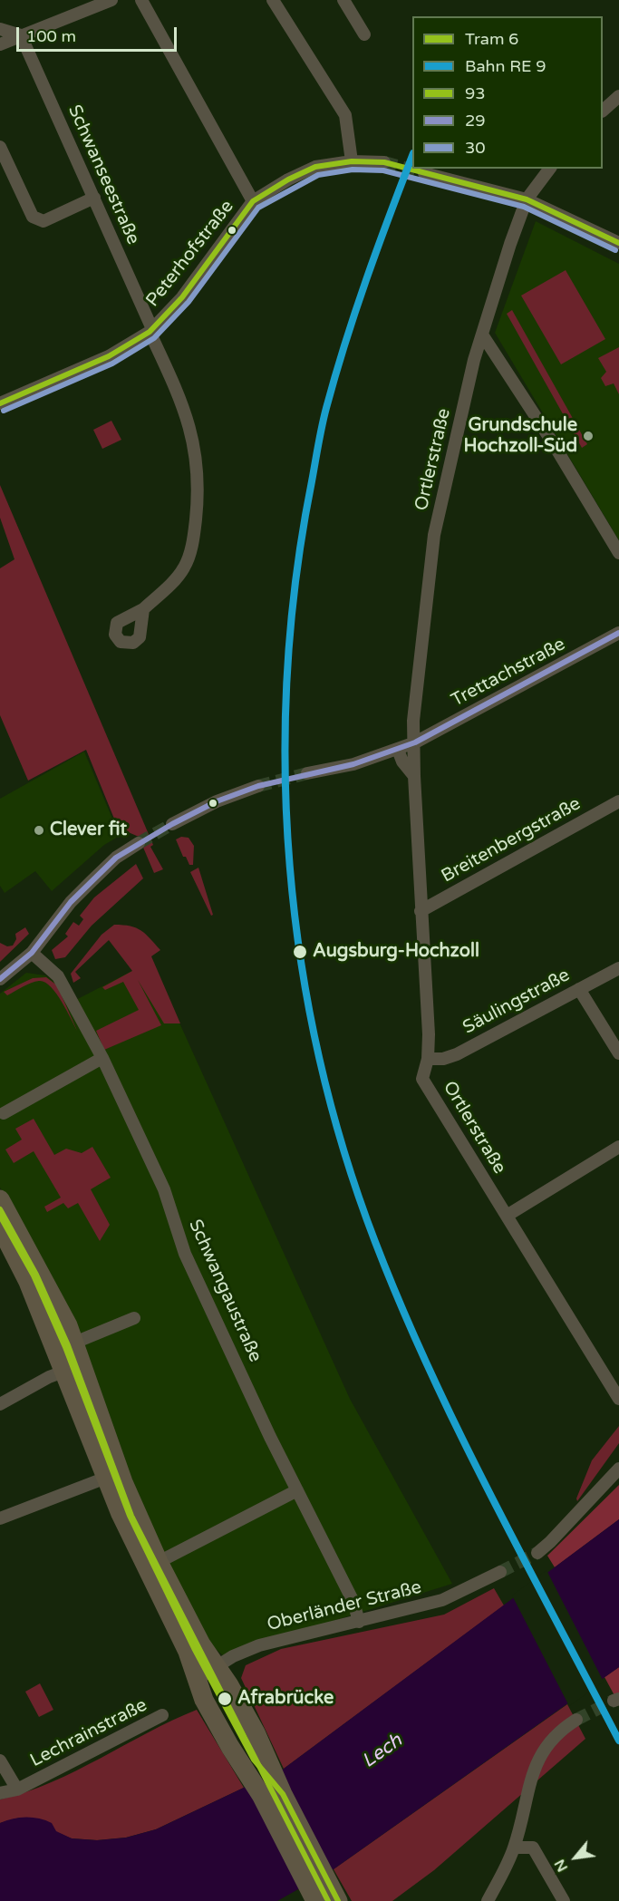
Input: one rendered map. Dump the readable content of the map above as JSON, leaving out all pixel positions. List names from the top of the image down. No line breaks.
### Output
{"streets":{"street":["Schwanseestraße","Peterhofstraße","Ortlerstraße","Trettachstraße","Breitenbergstraße","Säulingstraße","Schwangaustraße","Oberländer Straße","Lechrainstraße"]},"crossings":[["Schwanseestraße","Peterhofstraße"],["Ortlerstraße","Trettachstraße"],["Ortlerstraße","Breitenbergstraße"],["Ortlerstraße","Säulingstraße"],["Schwangaustraße","Oberländer Straße"]],"water":["Lech"],"places":["Grundschule Hochzoll-Süd","Clever fit","Augsburg-Hochzoll","Afrabrücke"],"lines":["transit line 93","transit line 30","transit line 29","tram line 6"],"legend":["Tram 6","Bahn RE 9","93","29","30"],"scale_bar":"100 m","north":"bottom left"}
